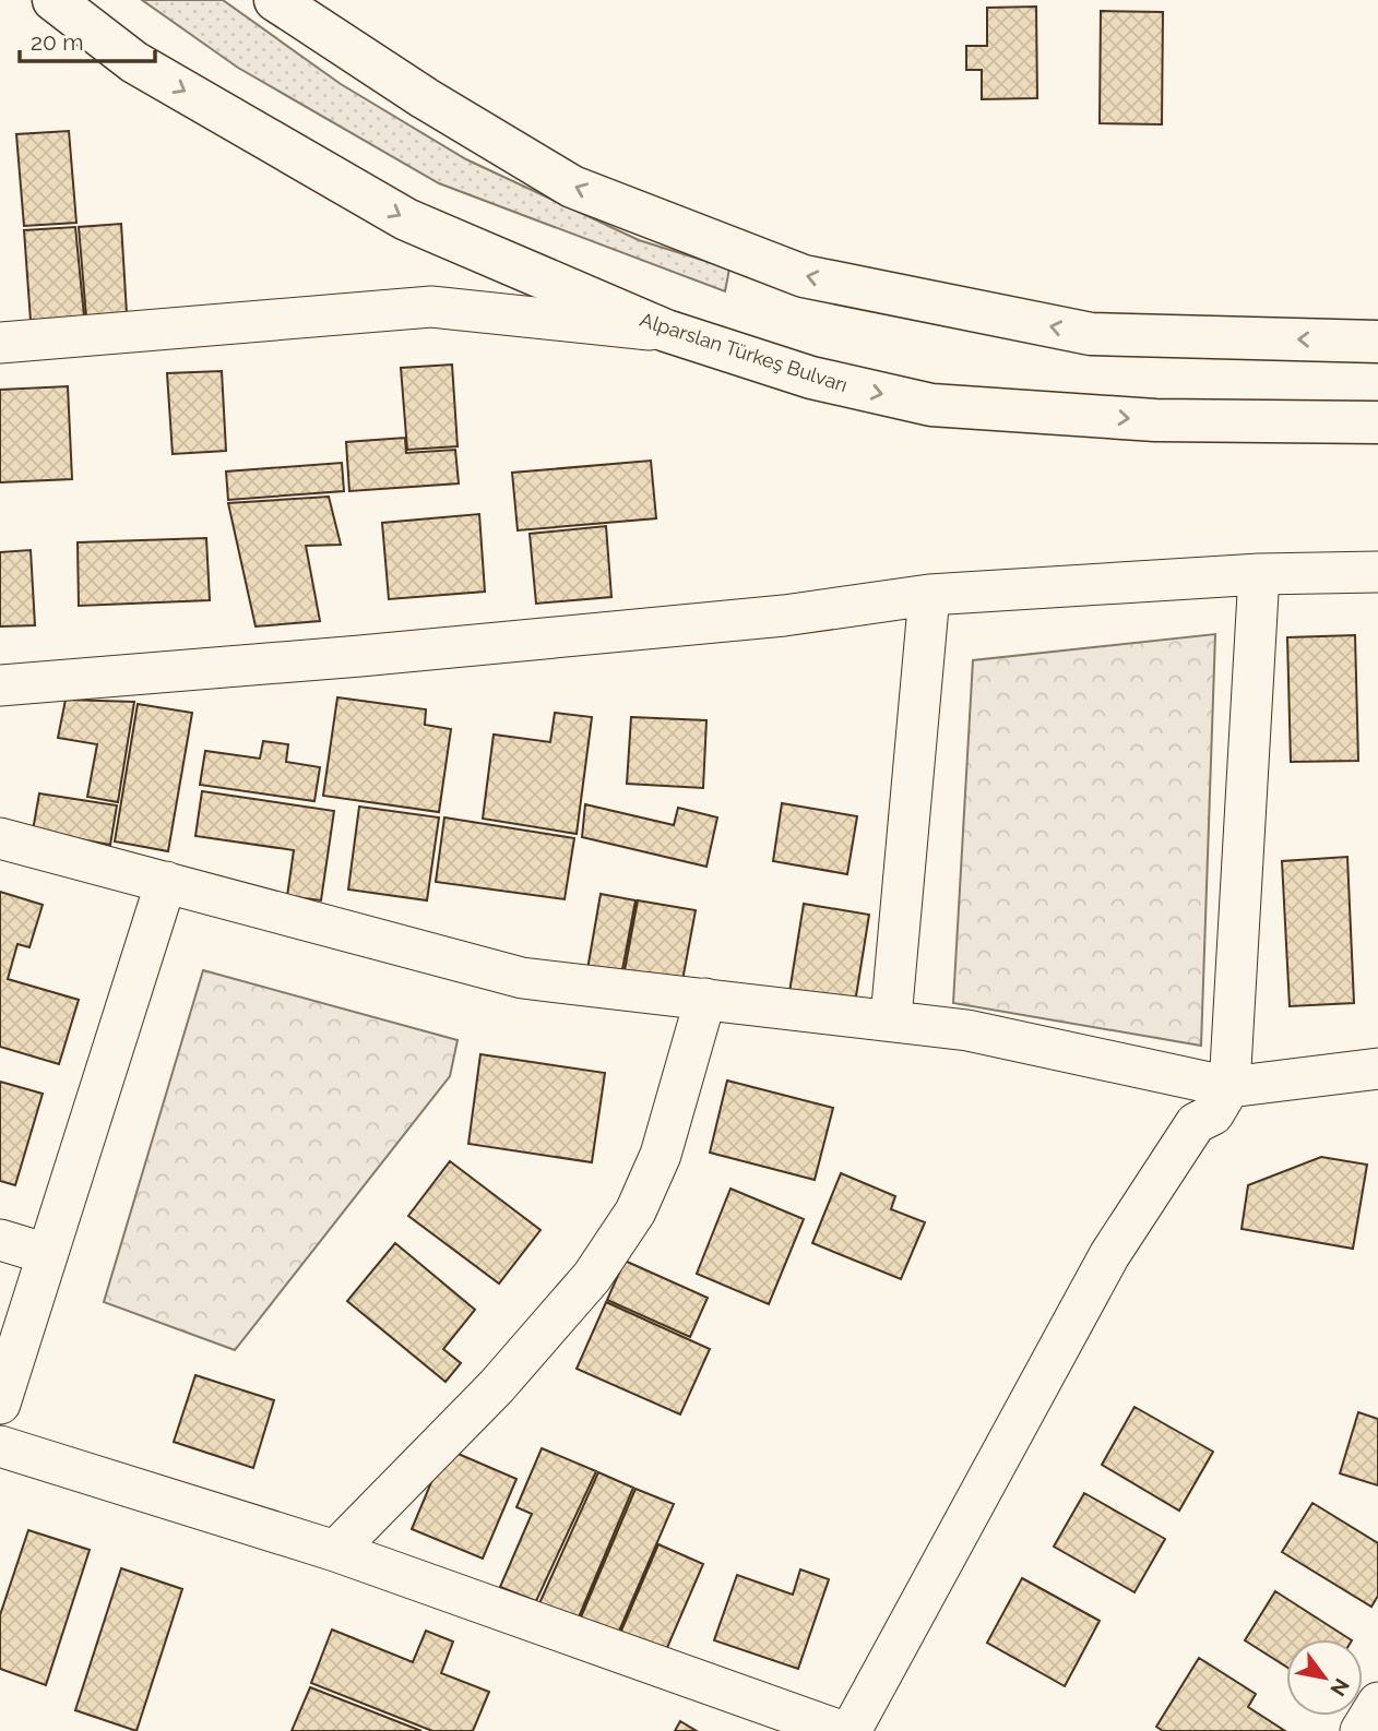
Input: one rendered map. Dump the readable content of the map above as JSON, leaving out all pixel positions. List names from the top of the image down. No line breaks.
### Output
{"streets":{"main road":["Alparslan Türkeş Bulvarı"]},"scale_bar":"20 m","north":"bottom right"}
